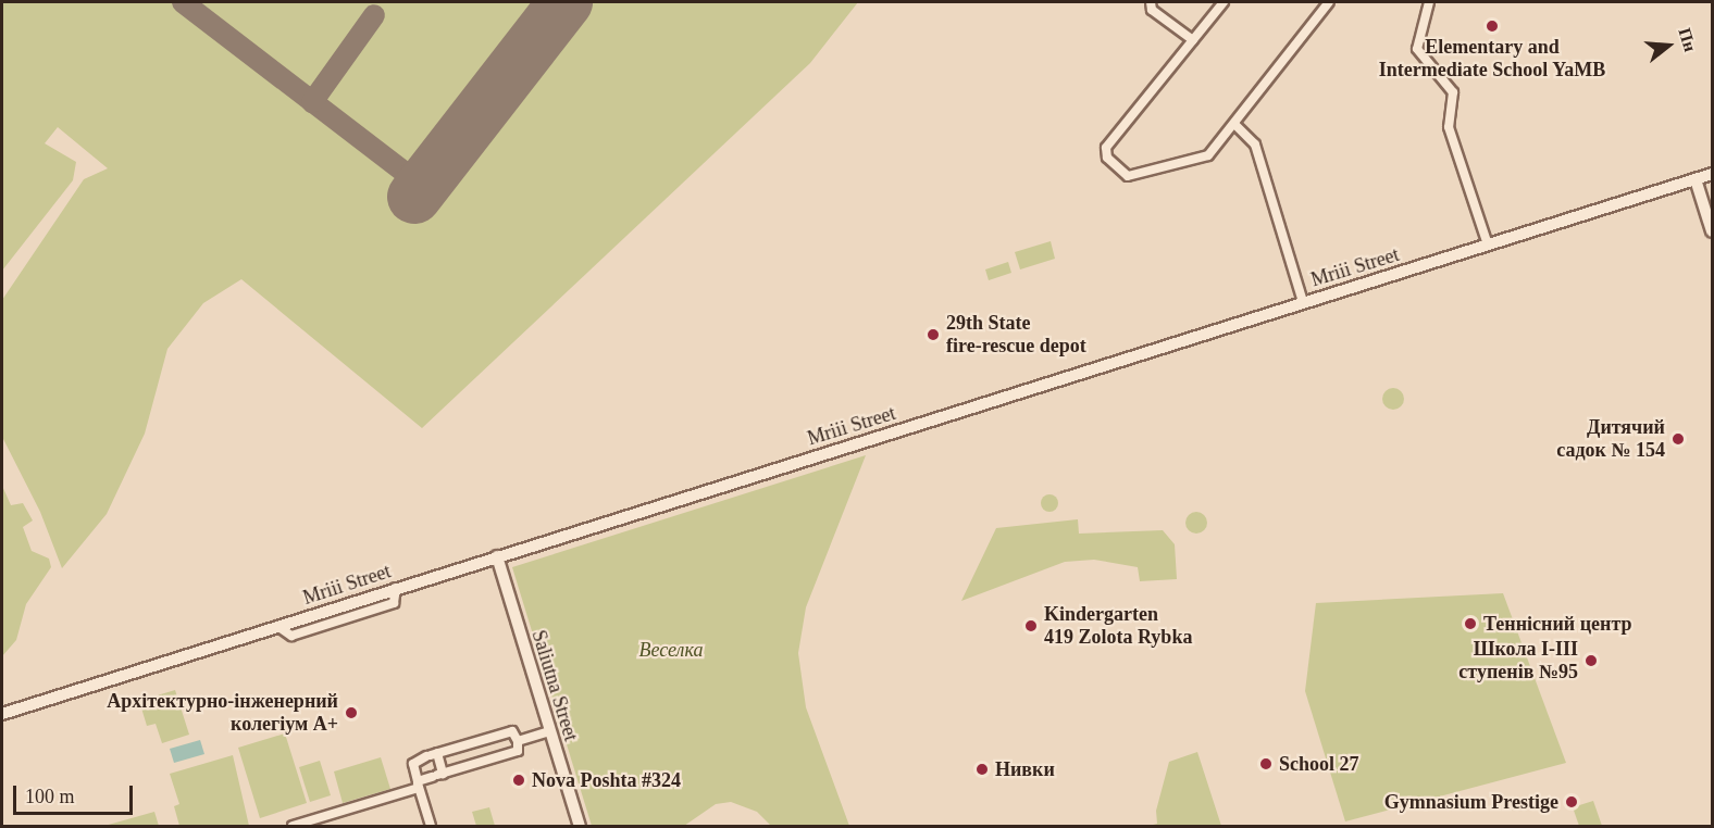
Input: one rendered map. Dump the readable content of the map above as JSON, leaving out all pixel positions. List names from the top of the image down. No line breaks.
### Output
{"streets":{"street":["Mriii Street","Saliutna Street"]},"crossings":[["Mriii Street","Saliutna Street"]],"parks":["Веселка"],"places":["Elementary and Intermediate School YaMB","29th State fire-rescue depot","Дитячий садок № 154","Теннісний центр","Kindergarten 419 Zolota Rybka","Школа І-ІІІ ступенів №95","Архітектурно-інженерний колегіум А+","School 27","Нивки","Nova Poshta #324","Gymnasium Prestige"],"scale_bar":"100 m","north":"right"}
